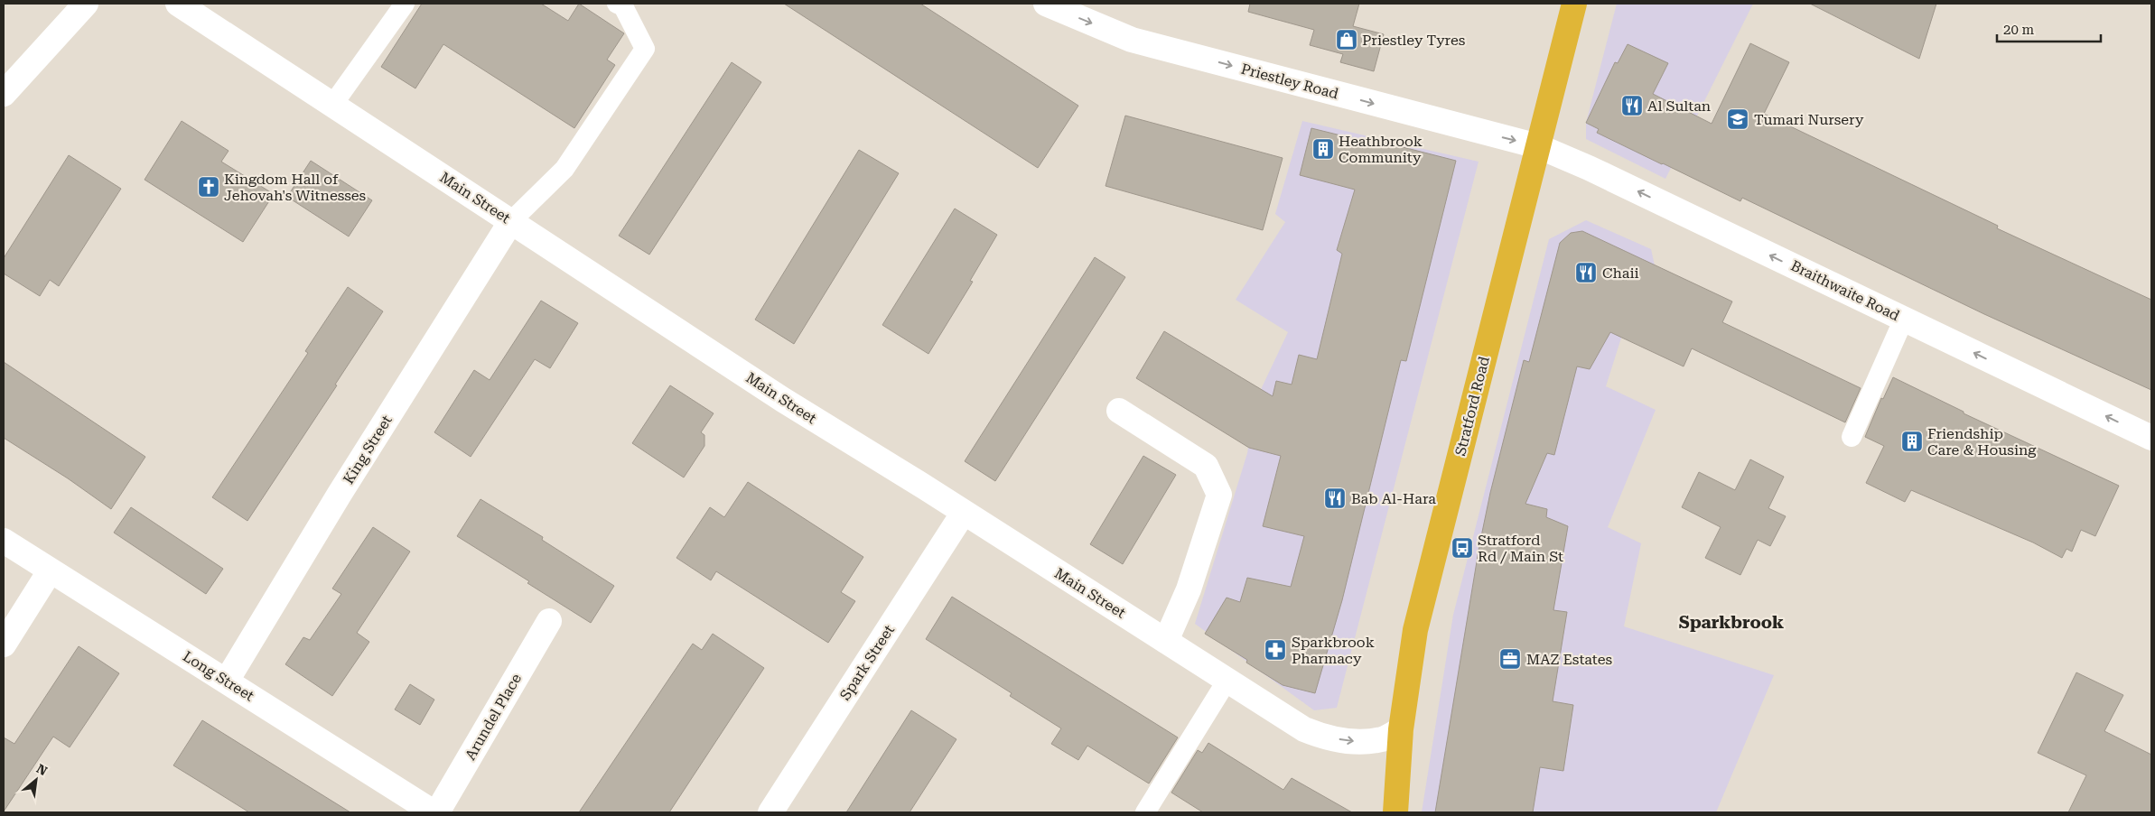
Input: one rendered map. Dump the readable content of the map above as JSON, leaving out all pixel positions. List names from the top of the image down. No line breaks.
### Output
{"streets":{"highway":["Stratford Road"],"street":["Priestley Road","Main Street","Braithwaite Road","King Street","Spark Street","Long Street","Arundel Place"]},"crossings":[["Priestley Road","Braithwaite Road"],["Priestley Road","Stratford Road"],["Main Street","Stratford Road"],["Main Street","King Street"],["Main Street","Spark Street"],["Braithwaite Road","Stratford Road"],["King Street","Long Street"]],"one_way":["Priestley Road","Braithwaite Road"],"districts":["Sparkbrook"],"places":{"shop":["Priestley Tyres"],"restaurant":["Al Sultan","Chaii","Bab Al-Hara"],"school or university":["Tumari Nursery"],"building":["Heathbrook Community","Friendship Care & Housing"],"church":["Kingdom Hall of Jehovah's Witnesses"],"bus stop":["Stratford Rd / Main St"],"pharmacy":["Sparkbrook Pharmacy"],"office":["MAZ Estates"]},"scale_bar":"20 m","north":"top right"}
